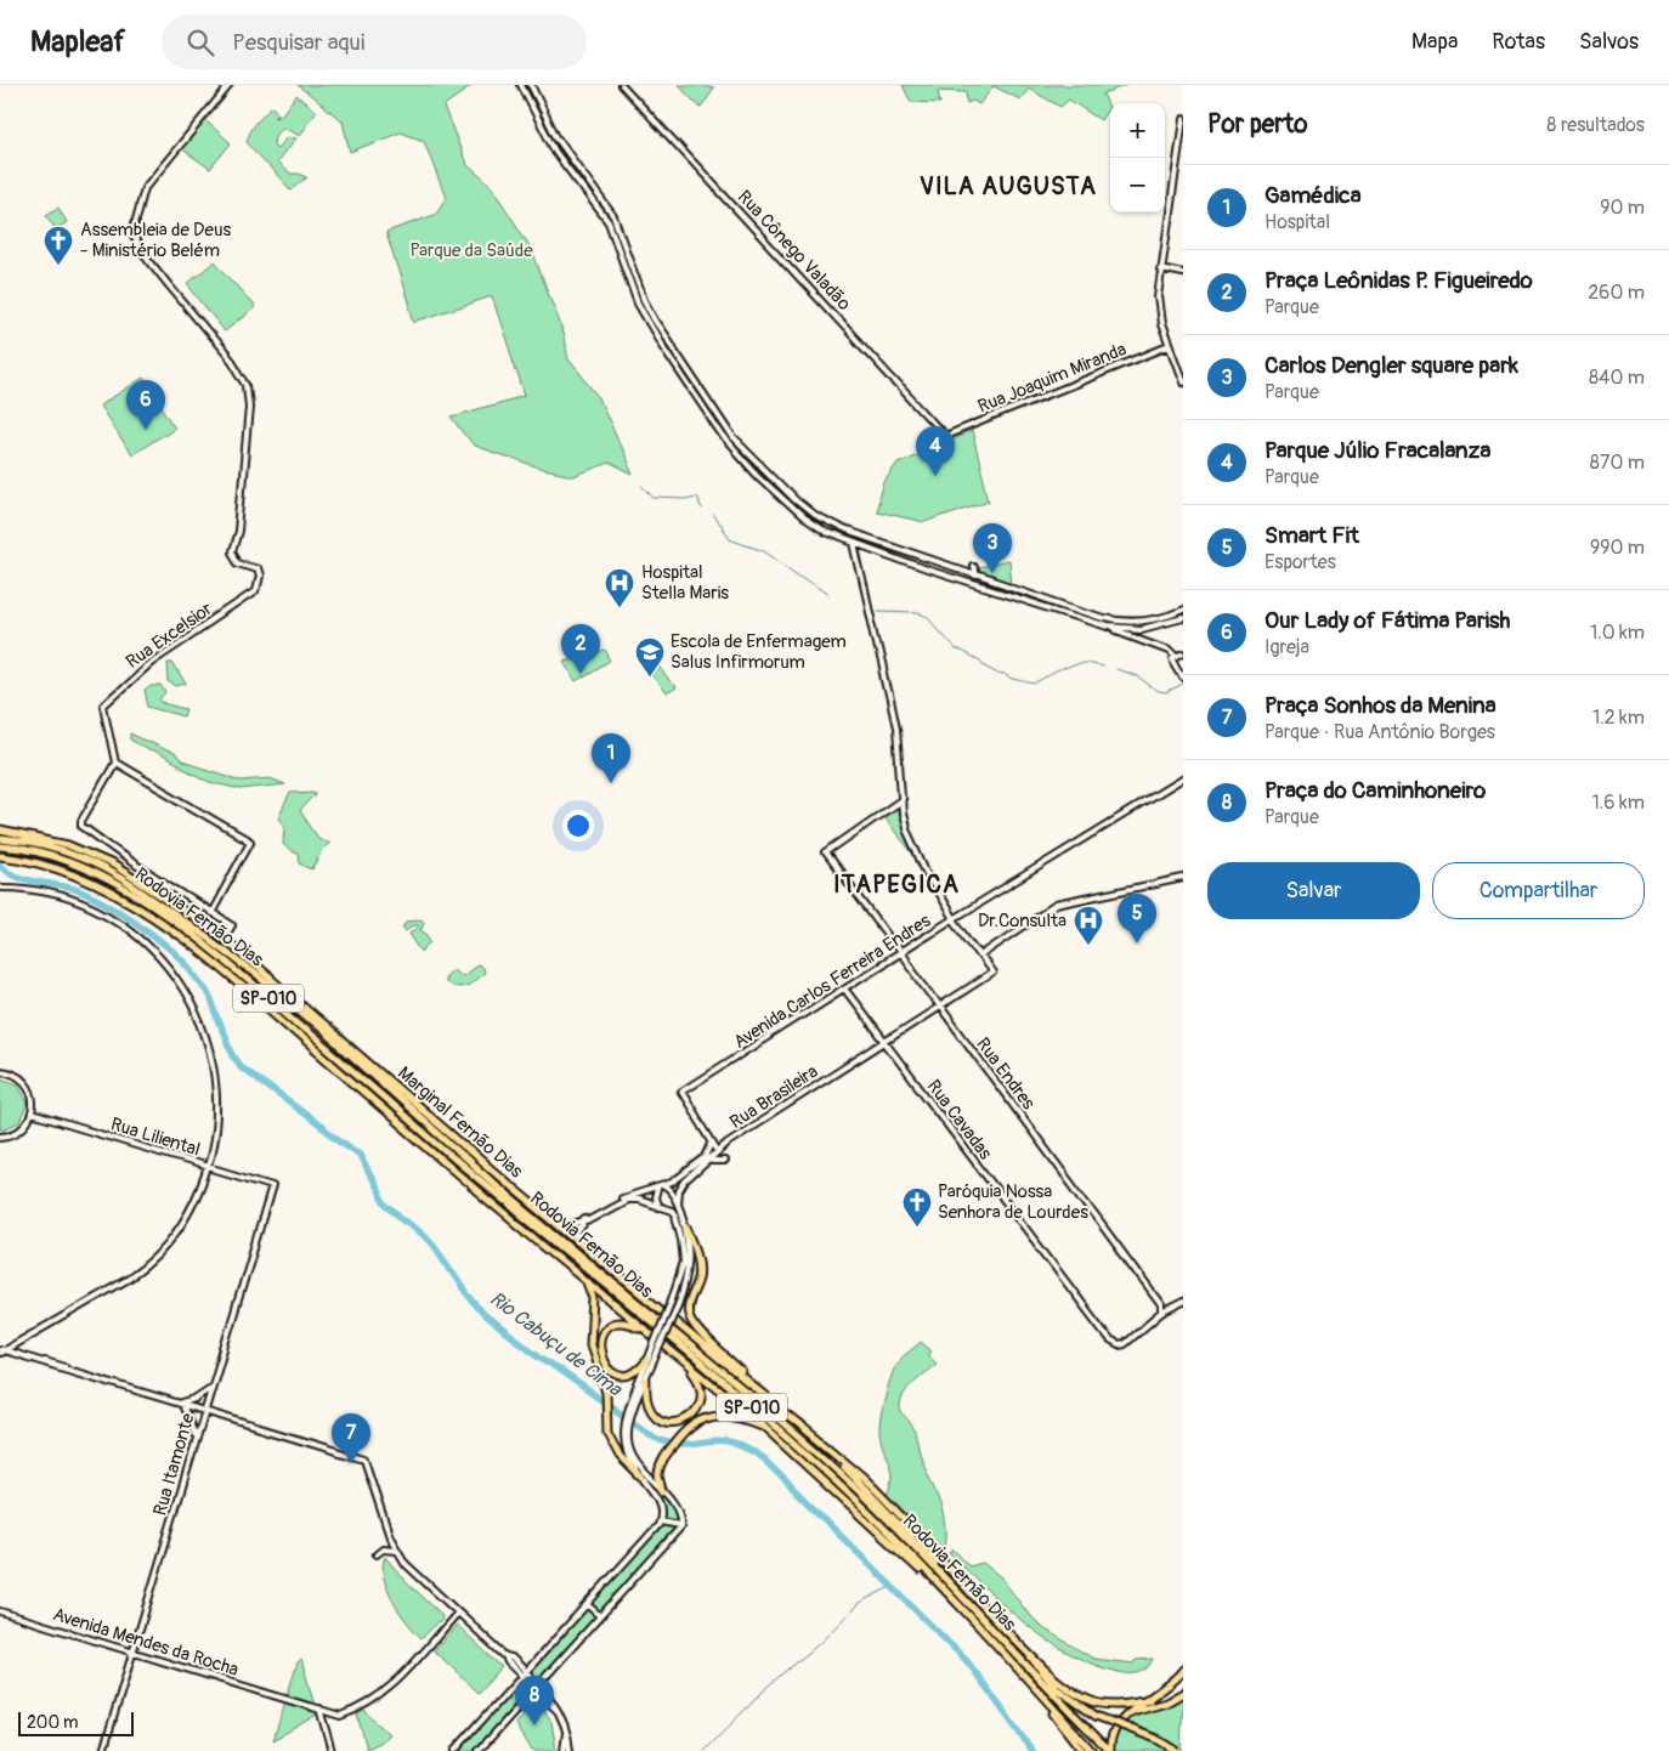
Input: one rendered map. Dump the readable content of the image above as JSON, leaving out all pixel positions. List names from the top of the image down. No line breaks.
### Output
{"streets":{"highway":["Rodovia Fernão Dias","SP-010","Marginal Fernão Dias"],"street":["Rua Cônego Valadão","Rua Joaquim Miranda","Rua Excelsior","Avenida Carlos Ferreira Endres","Rua Endres","Rua Brasileira","Rua Cavadas","Rua Liliental","Rua Itamonte","Avenida Mendes da Rocha"]},"crossings":[["Rua Cônego Valadão","Rua Joaquim Miranda"],["Avenida Carlos Ferreira Endres","Rua Endres"],["Avenida Carlos Ferreira Endres","Rua Brasileira"],["Avenida Carlos Ferreira Endres","Rua Cavadas"],["Rua Endres","Rua Brasileira"],["Rua Brasileira","Rua Cavadas"],["Rua Brasileira","Marginal Fernão Dias"],["Rua Liliental","Rua Itamonte"],["Rua Itamonte","Avenida Mendes da Rocha"]],"districts":["VILA AUGUSTA","ITAPEGICA"],"water":["Rio Cabuçu de Cima"],"parks":["Parque da Saúde"],"places":{"church":["Assembleia de Deus - Ministério Belém","Paróquia Nossa Senhora de Lourdes"],"hospital":["Hospital Stella Maris","Dr.Consulta"],"school or university":["Escola de Enfermagem Salus Infirmorum"]},"scale_bar":"200 m","page":{"header":"Mapleaf","search":"Pesquisar aqui","nav":["Mapa","Rotas","Salvos"],"heading":["Por perto","8 resultados"],"map_buttons":["+","−"],"list":[{"mark":"1","name":"Gamédica","note":"Hospital","value":"90 m"},{"mark":"2","name":"Praça Leônidas P. Figueiredo","note":"Parque","value":"260 m"},{"mark":"3","name":"Carlos Dengler square park","note":"Parque","value":"840 m"},{"mark":"4","name":"Parque Júlio Fracalanza","note":"Parque","value":"870 m"},{"mark":"5","name":"Smart Fit","note":"Esportes","value":"990 m"},{"mark":"6","name":"Our Lady of Fátima Parish","note":"Igreja","value":"1.0 km"},{"mark":"7","name":"Praça Sonhos da Menina","note":"Parque · Rua Antônio Borges","value":"1.2 km"},{"mark":"8","name":"Praça do Caminhoneiro","note":"Parque","value":"1.6 km"}],"pins":["6","4","3","2","1","5","7","8"],"buttons":["Salvar","Compartilhar"],"scale":"200 m"}}
